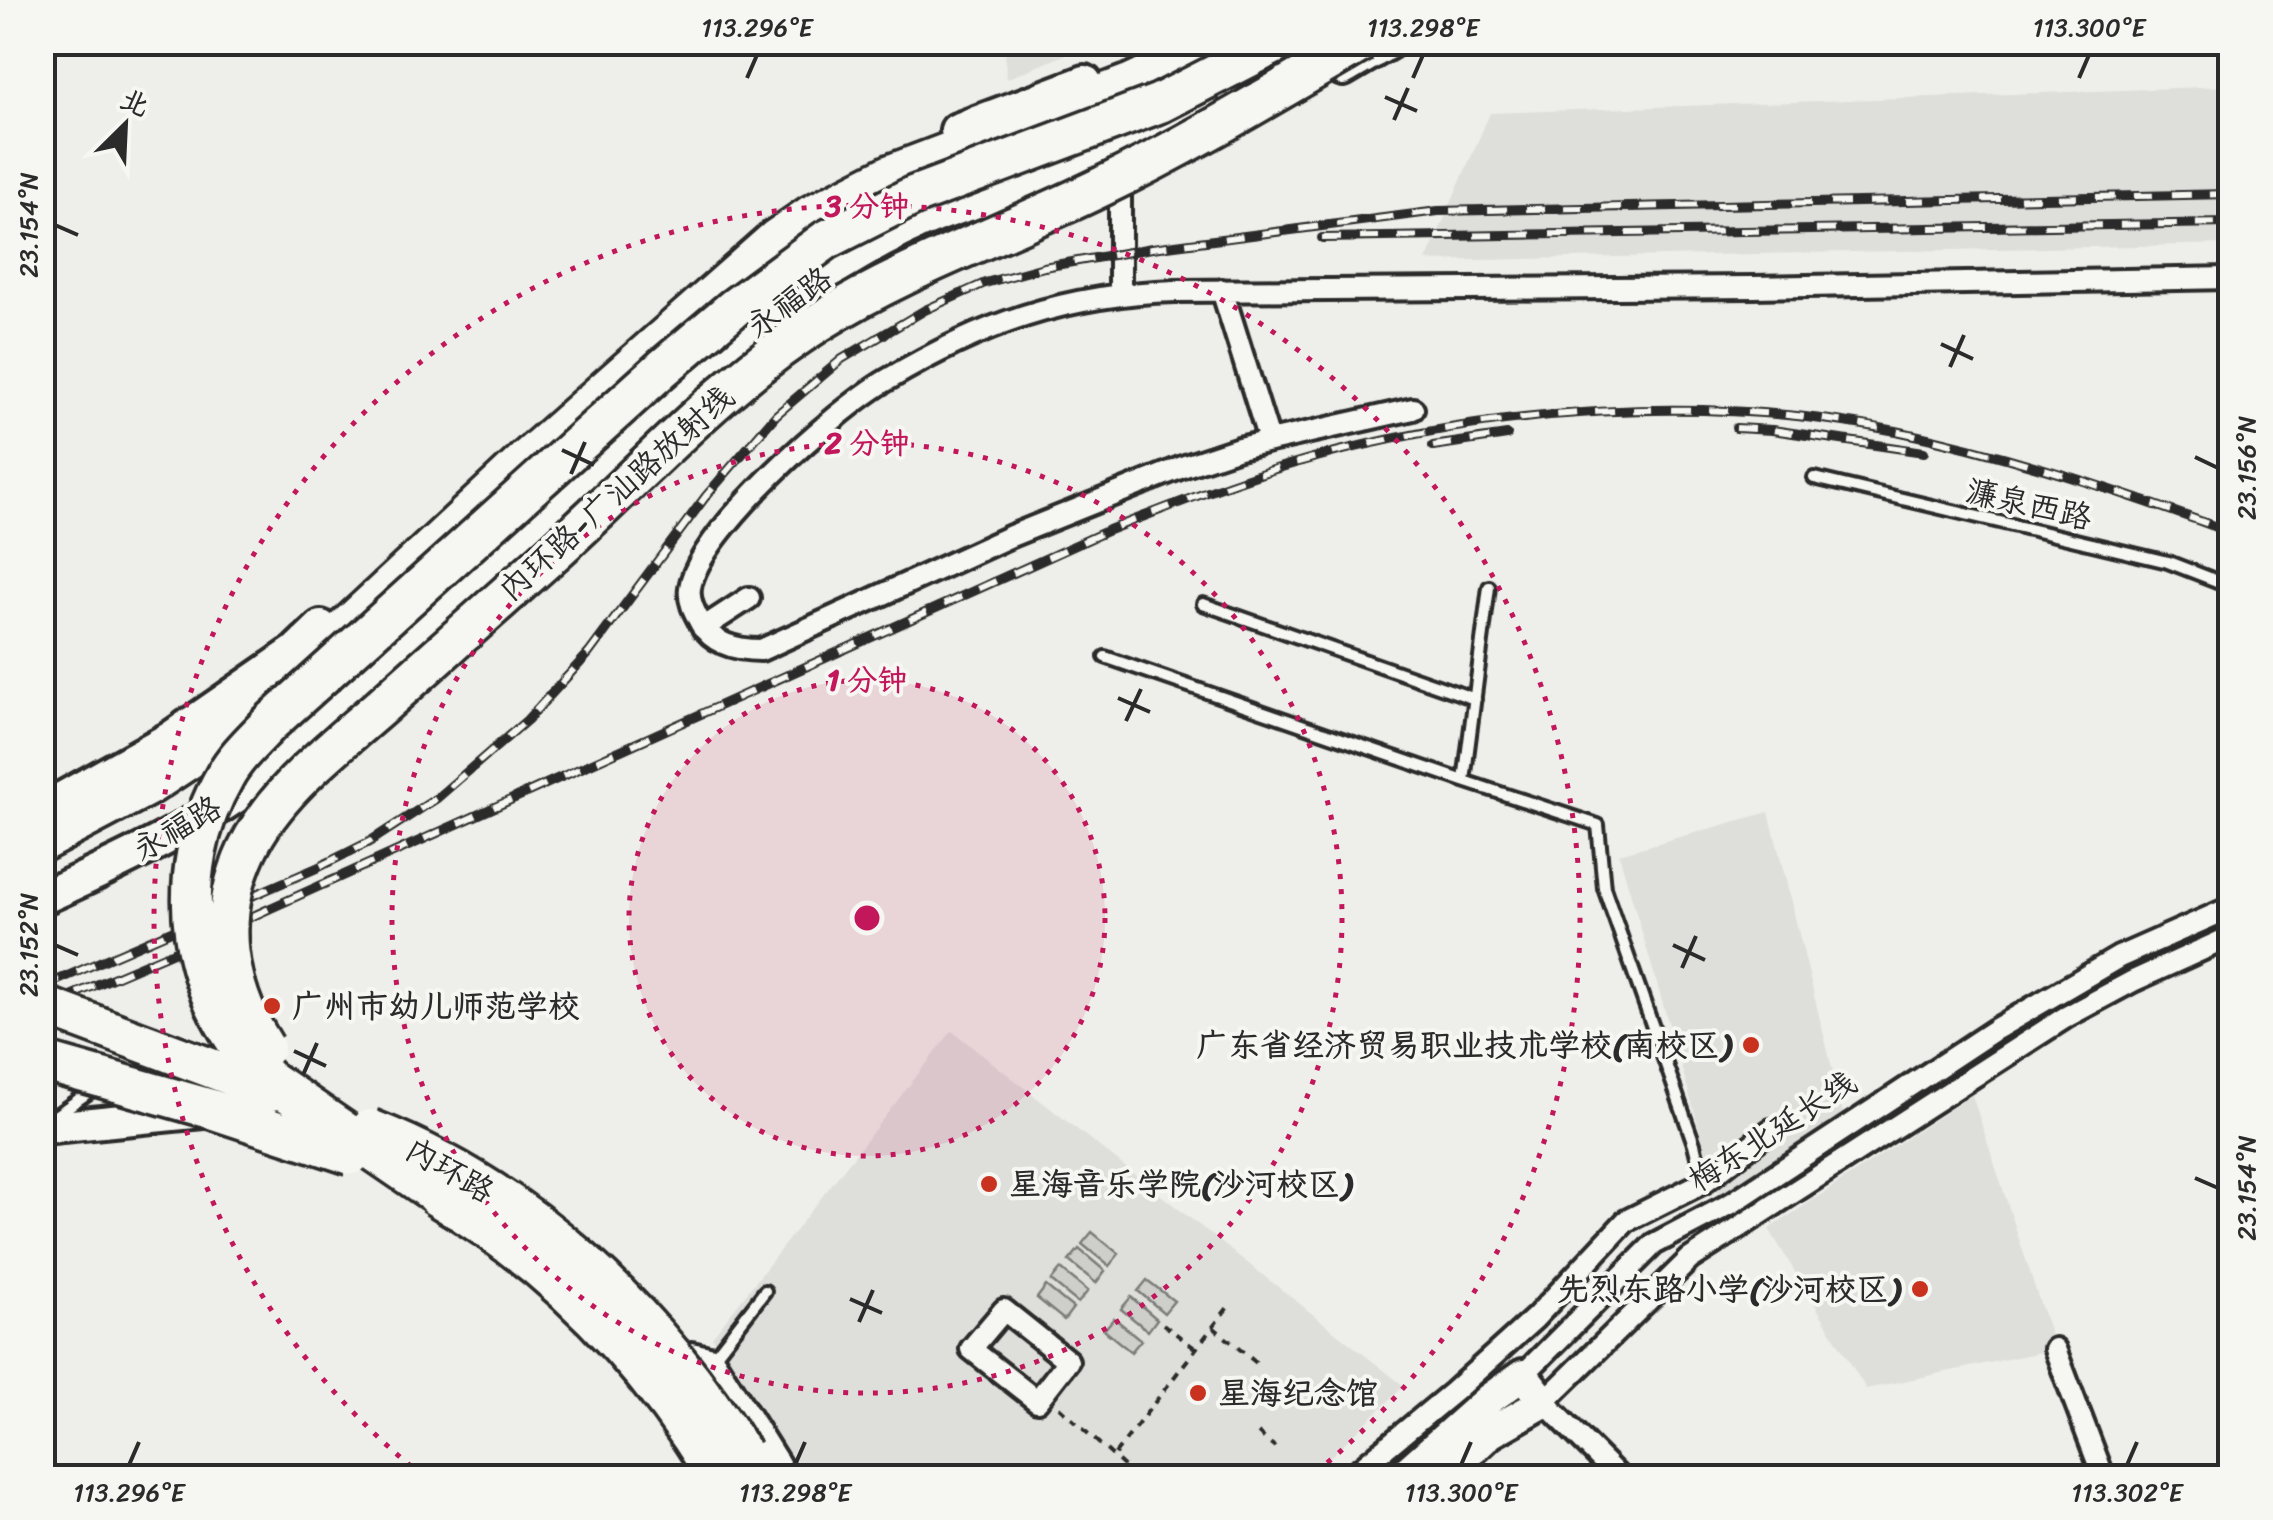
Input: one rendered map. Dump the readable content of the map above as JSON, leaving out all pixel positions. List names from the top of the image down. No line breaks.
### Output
{"streets":{"highway":["内环路-广汕路放射线","内环路"],"main road":["永福路"],"street":["梅东北延长线"],"lane":["濂泉西路"]},"crossings":[["内环路-广汕路放射线","内环路"]],"places":["广州市幼儿师范学校","广东省经济贸易职业技术学校(南校区)","星海音乐学院(沙河校区)","先烈东路小学(沙河校区)","星海纪念馆"],"north":"top right","coordinates":["113.296°E","113.298°E","113.300°E","23.154°N","23.156°N","23.152°N","113.302°E"],"rings":["3 分钟","2 分钟","1 分钟"]}
